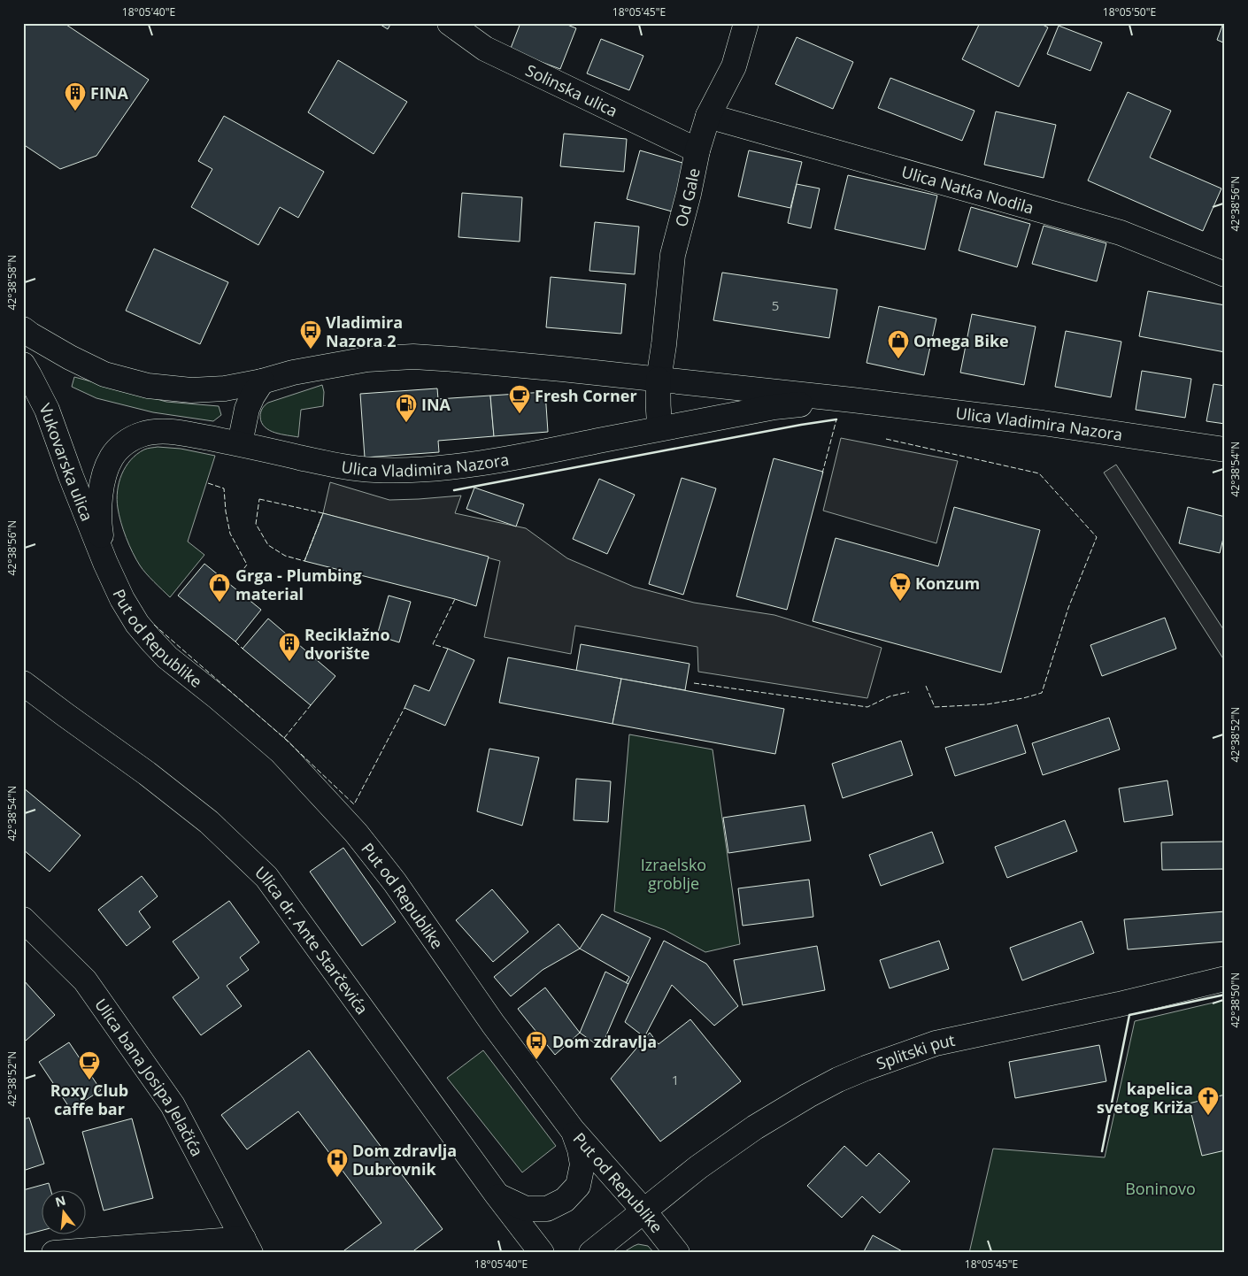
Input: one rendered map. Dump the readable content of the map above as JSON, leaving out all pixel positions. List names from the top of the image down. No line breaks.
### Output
{"streets":{"main road":["Solinska ulica","Ulica Natka Nodila","Od Gale","Ulica Vladimira Nazora","Vukovarska ulica","Put od Republike","Ulica dr. Ante Starčevića","Splitski put","Ulica bana Josipa Jelačića"]},"crossings":[["Solinska ulica","Od Gale"],["Ulica Natka Nodila","Od Gale"],["Od Gale","Ulica Vladimira Nazora"],["Ulica Vladimira Nazora","Vukovarska ulica"],["Ulica Vladimira Nazora","Put od Republike"],["Vukovarska ulica","Put od Republike"],["Put od Republike","Splitski put"]],"parks":["Izraelsko groblje","Boninovo"],"places":{"building":["FINA","Reciklažno dvorište"],"bus stop":["Vladimira Nazora 2","Dom zdravlja"],"shop":["Omega Bike","Grga - Plumbing material"],"cafe":["Fresh Corner","Roxy Club caffe bar"],"fuel station":["INA"],"supermarket":["Konzum"],"church":["kapelica svetog Križa"],"hospital":["Dom zdravlja Dubrovnik"]},"house_numbers":["5","1"],"north":"top","coordinates":["18°05'40\"E","18°05'45\"E","18°05'50\"E","42°38'56\"N","42°38'58\"N","42°38'54\"N","42°38'52\"N","42°38'50\"N"]}
